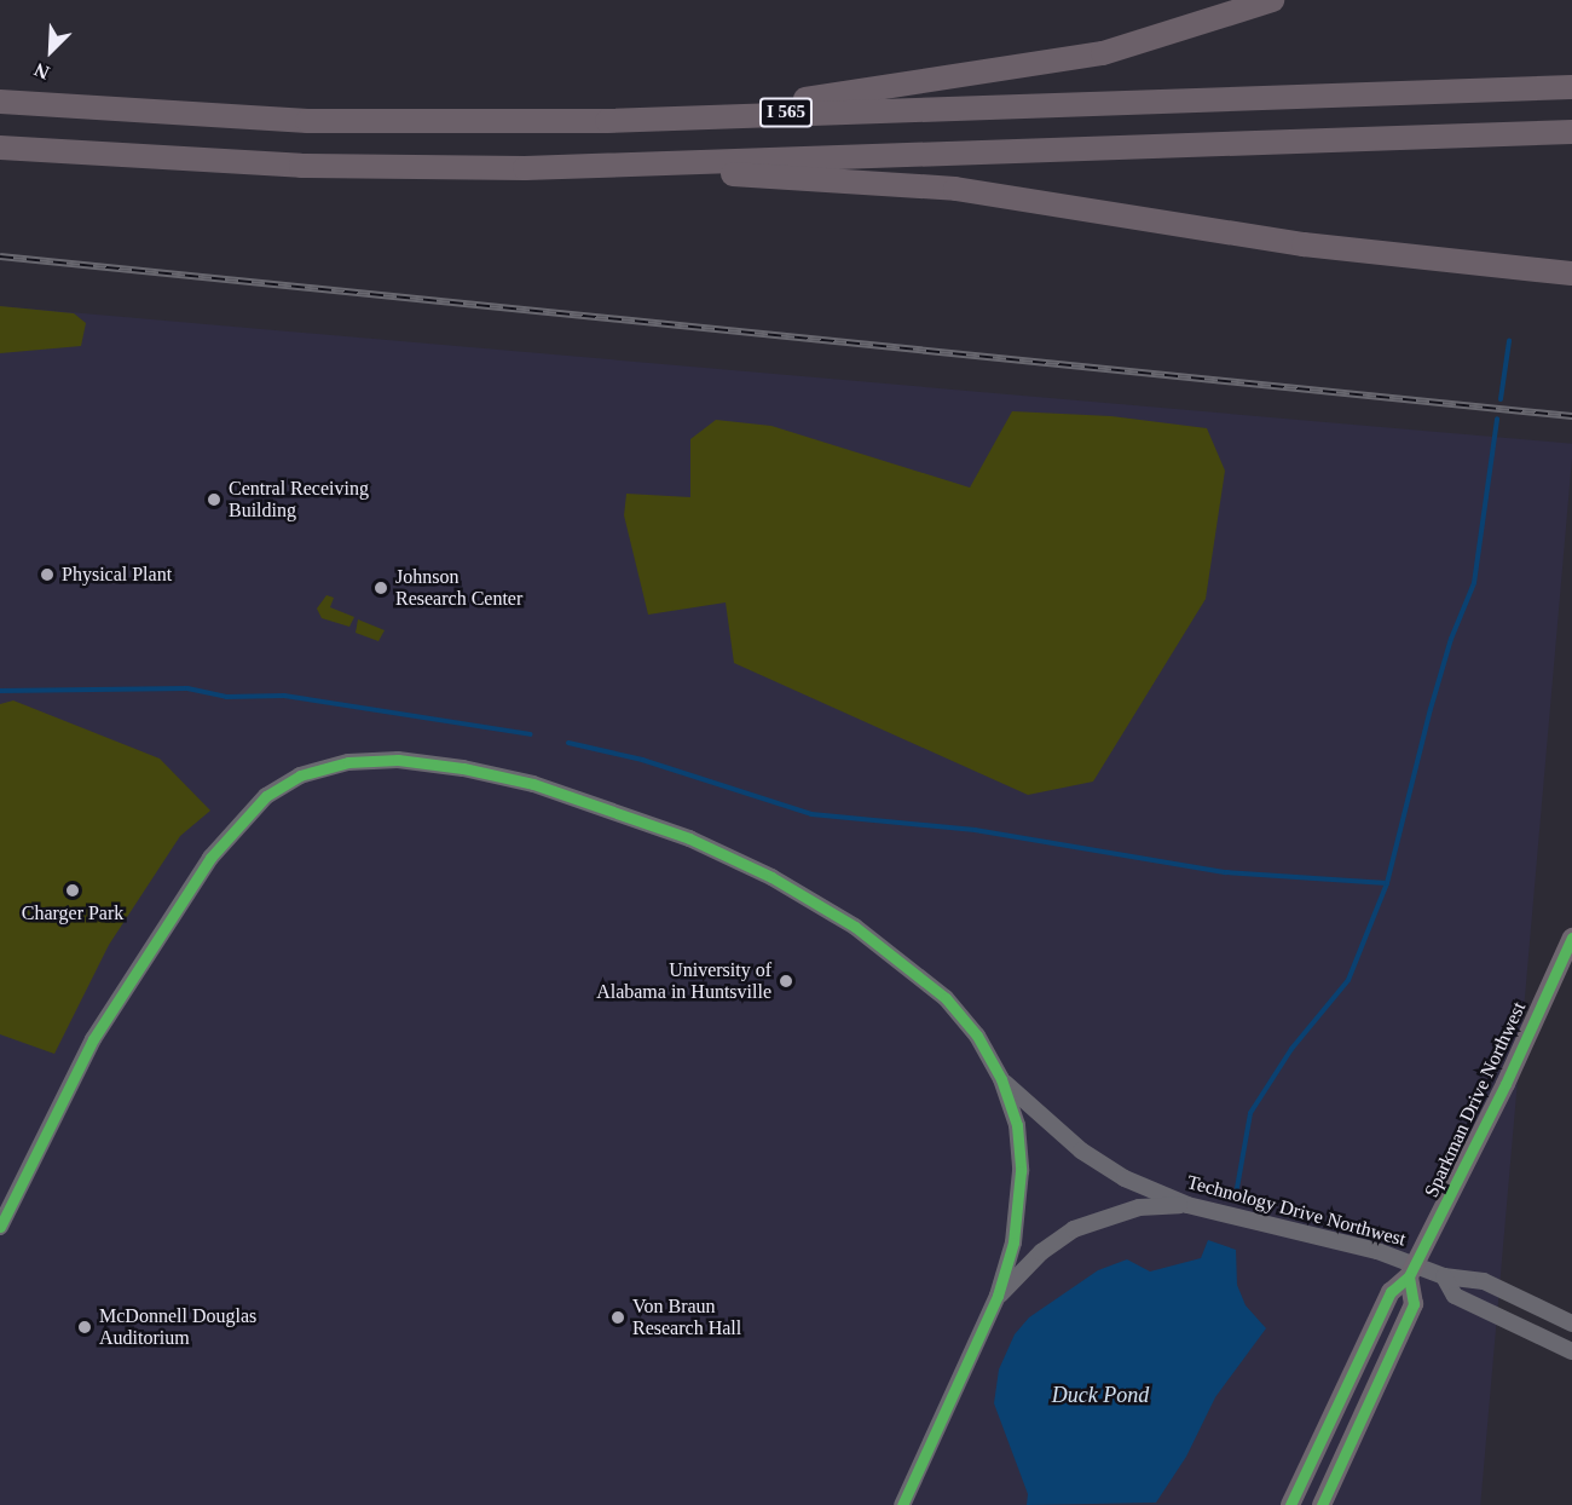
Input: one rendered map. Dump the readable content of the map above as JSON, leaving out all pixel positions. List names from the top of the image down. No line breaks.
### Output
{"streets":{"highway":["I 565"],"main road":["Sparkman Drive Northwest"],"street":["Technology Drive Northwest"]},"crossings":[["Sparkman Drive Northwest","Technology Drive Northwest"]],"water":["Duck Pond"],"places":["Central Receiving Building","Physical Plant","Johnson Research Center","Charger Park","University of Alabama in Huntsville","Von Braun Research Hall","McDonnell Douglas Auditorium"],"north":"bottom left"}
